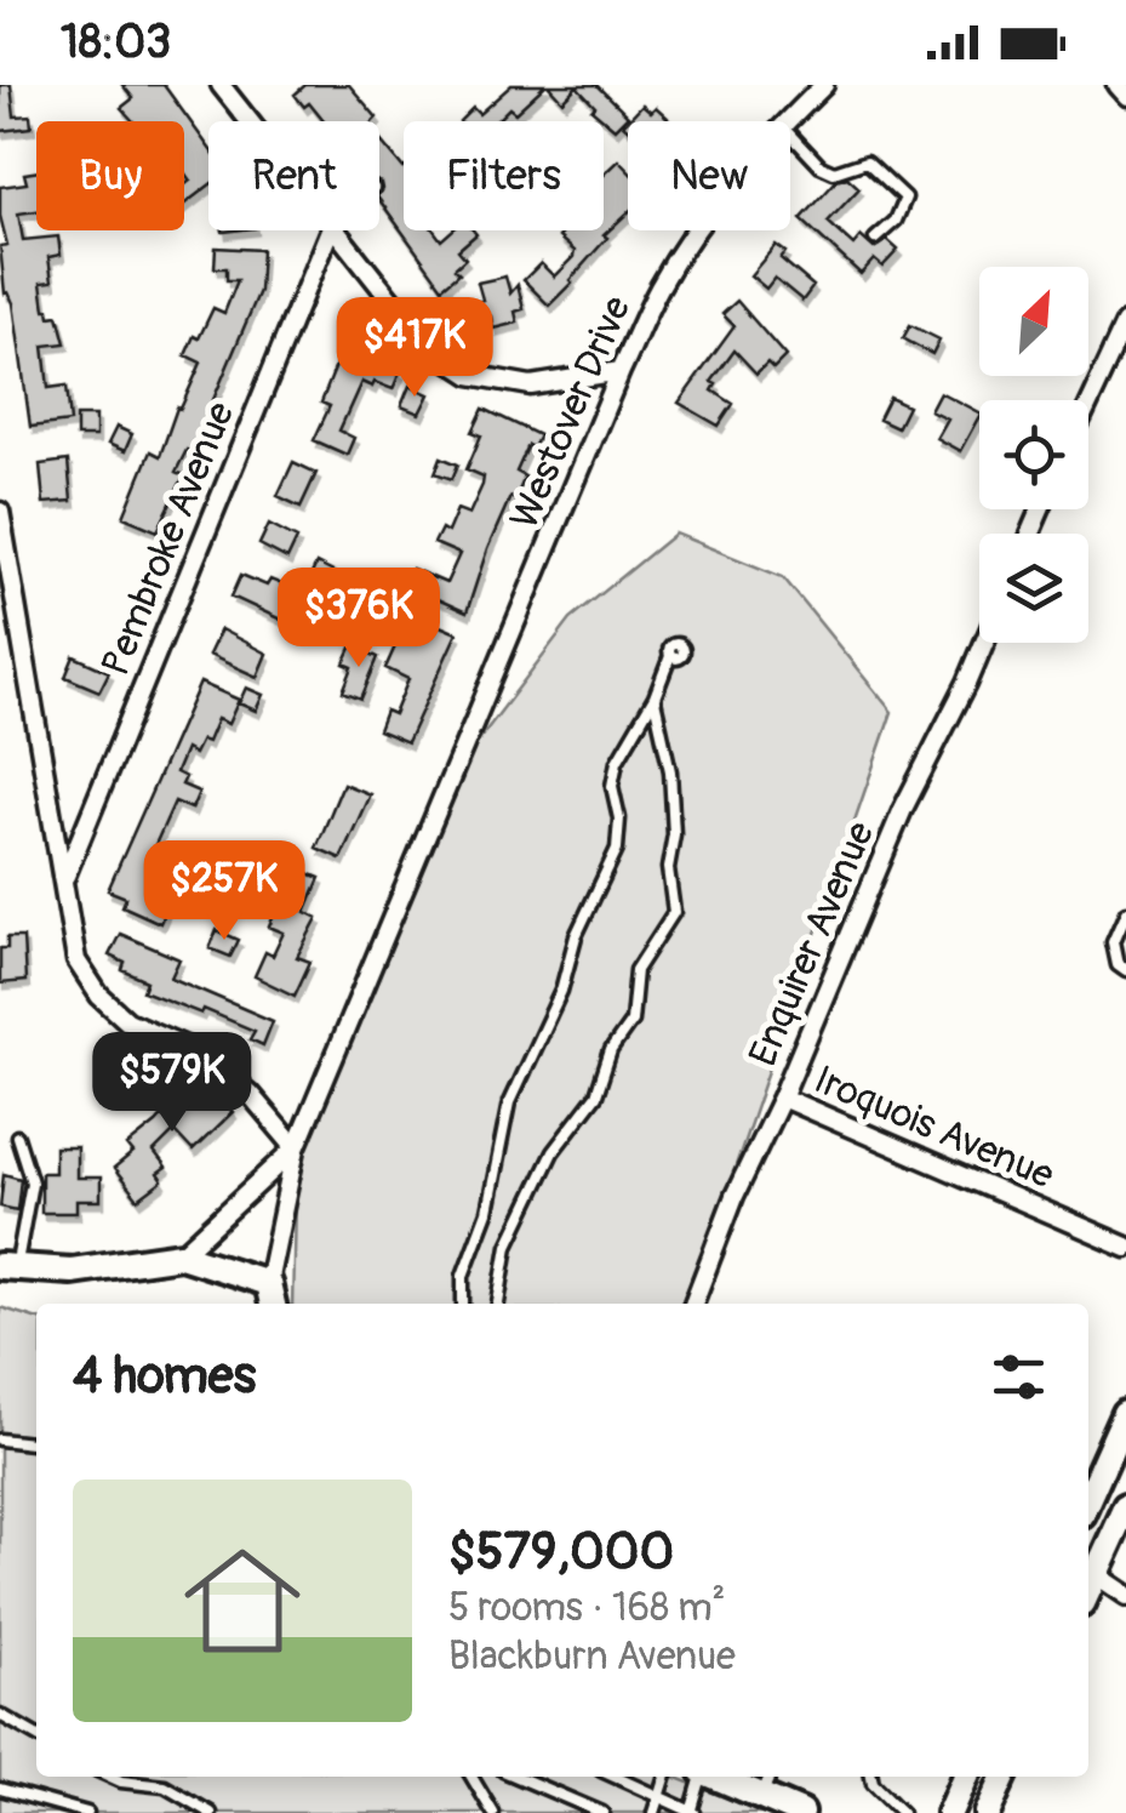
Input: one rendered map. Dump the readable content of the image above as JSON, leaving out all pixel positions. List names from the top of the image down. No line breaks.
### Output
{"streets":{"street":["Westover Drive","Pembroke Avenue","Enquirer Avenue","Iroquois Avenue"]},"crossings":[["Enquirer Avenue","Iroquois Avenue"]],"north":"top right","page":{"status":"18:03","chip":["Buy","Rent","Filters","New"],"price":["$417K","$376K","$257K","$579K"],"heading":"4 homes","list":[{"name":"$579,000","note":"5 rooms · 168 m² · Blackburn Avenue"}]}}
